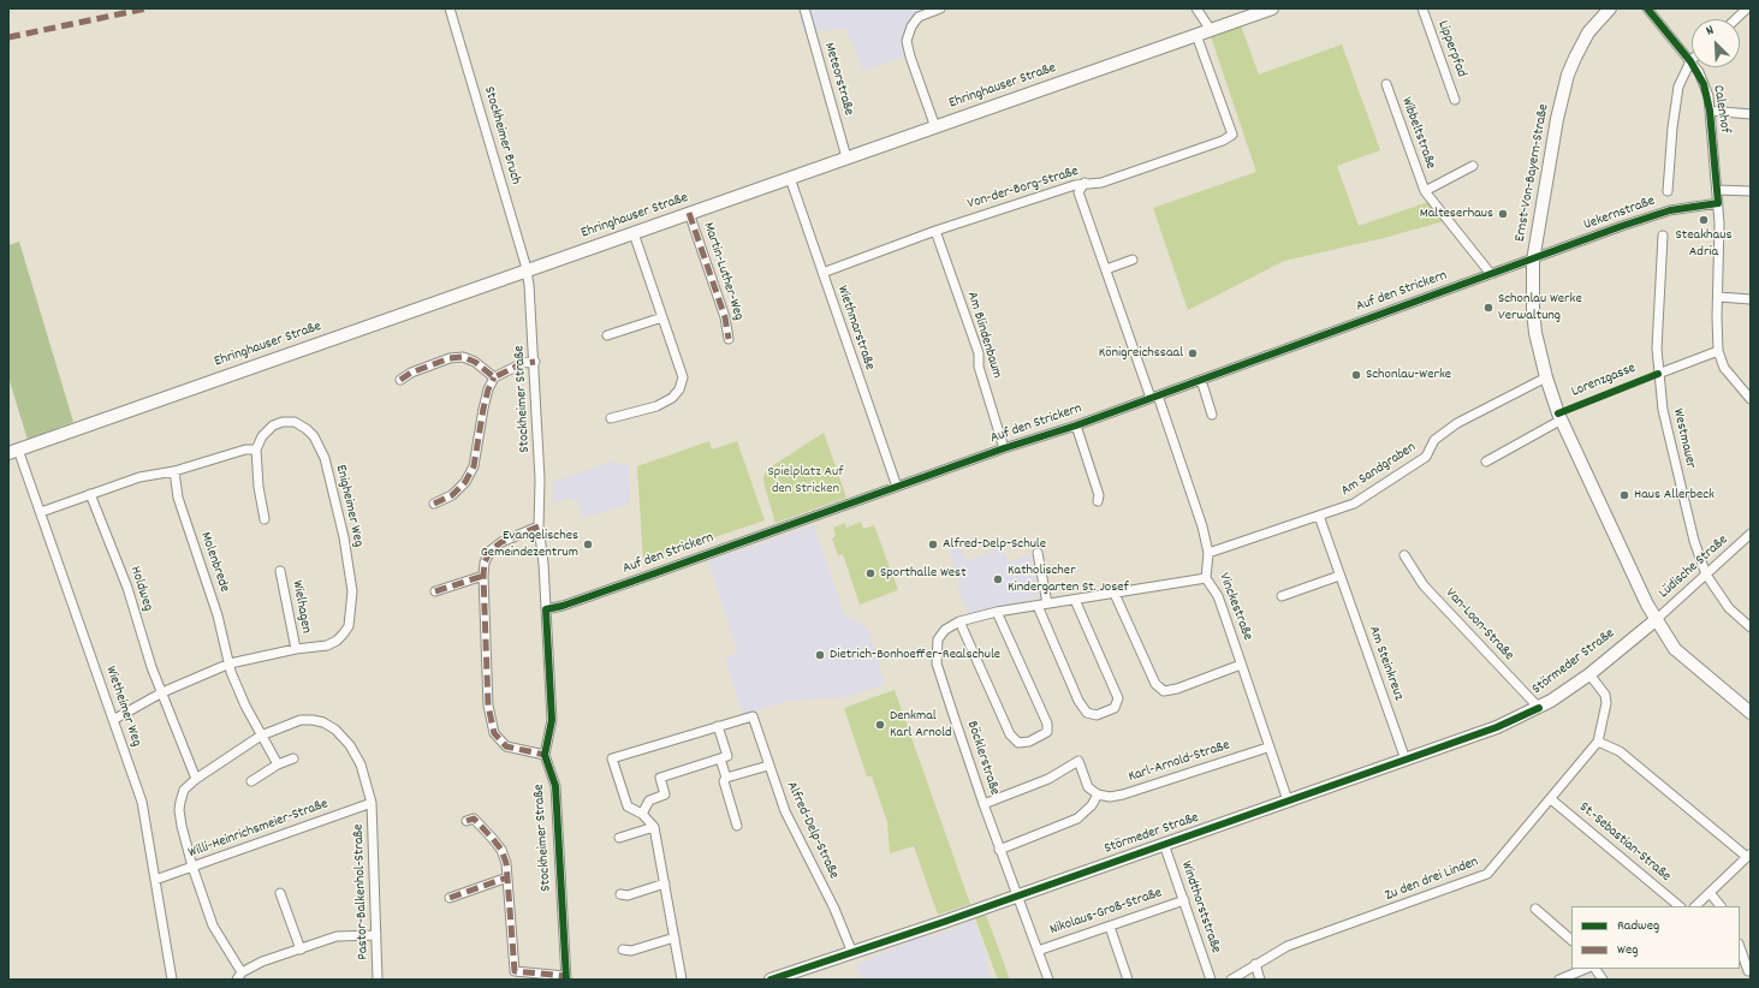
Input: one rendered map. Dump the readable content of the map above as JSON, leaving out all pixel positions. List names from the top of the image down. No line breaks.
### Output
{"streets":{"main road":["Ehringhauser Straße","Ernst-Von-Bayern-Straße","Störmeder Straße"],"street":["Lipperpfad","Meteorstraße","Calenhof","Wibbeltstraße","Stockheimer Bruch","Von-der-Borg-Straße","Uekernstraße","Martin-Luther-Weg","Auf den Strickern","Wiethmarstraße","Am Blindenbaum","Stockheimer Straße","Westmauer","Am Sandgraben","Enigheimer Weg","Molenbrede","Lüdische Straße","Holdweg","Wielhagen","Vinckestraße","Van-Loon-Straße","Am Steinkreuz","Wietheimer Weg","Böcklerstraße","Karl-Arnold-Straße","Willi-Heinrichsmeier-Straße","Alfred-Delp-Straße","St.-Sebastian-Straße","Zu den drei Linden","Pastor-Balkenhol-Straße","Windthorststraße","Nikolaus-Groß-Straße"],"cycle path":["Lorenzgasse"]},"crossings":[["Meteorstraße","Ehringhauser Straße"],["Ehringhauser Straße","Stockheimer Bruch"],["Ehringhauser Straße","Von-der-Borg-Straße"],["Ehringhauser Straße","Martin-Luther-Weg"],["Ehringhauser Straße","Wiethmarstraße"],["Ehringhauser Straße","Stockheimer Straße"],["Ehringhauser Straße","Wietheimer Weg"],["Calenhof","Uekernstraße"],["Wibbeltstraße","Auf den Strickern"],["Stockheimer Bruch","Stockheimer Straße"],["Ernst-Von-Bayern-Straße","Uekernstraße"],["Ernst-Von-Bayern-Straße","Auf den Strickern"],["Ernst-Von-Bayern-Straße","Am Sandgraben"],["Ernst-Von-Bayern-Straße","Lüdische Straße"],["Ernst-Von-Bayern-Straße","Störmeder Straße"],["Von-der-Borg-Straße","Wiethmarstraße"],["Von-der-Borg-Straße","Am Blindenbaum"],["Von-der-Borg-Straße","Vinckestraße"],["Uekernstraße","Auf den Strickern"],["Auf den Strickern","Wiethmarstraße"],["Auf den Strickern","Am Blindenbaum"],["Auf den Strickern","Stockheimer Straße"],["Auf den Strickern","Vinckestraße"],["Westmauer","Lüdische Straße"],["Am Sandgraben","Vinckestraße"],["Am Sandgraben","Am Steinkreuz"],["Enigheimer Weg","Molenbrede"],["Enigheimer Weg","Holdweg"],["Enigheimer Weg","Wielhagen"],["Enigheimer Weg","Wietheimer Weg"],["Molenbrede","Pastor-Balkenhol-Straße"],["Lüdische Straße","Störmeder Straße"],["Holdweg","Pastor-Balkenhol-Straße"],["Vinckestraße","Störmeder Straße"],["Vinckestraße","Karl-Arnold-Straße"],["Van-Loon-Straße","Störmeder Straße"],["Störmeder Straße","Am Steinkreuz"],["Störmeder Straße","Böcklerstraße"],["Störmeder Straße","Alfred-Delp-Straße"],["Störmeder Straße","Zu den drei Linden"],["Störmeder Straße","Windthorststraße"],["Wietheimer Weg","Willi-Heinrichsmeier-Straße"],["Böcklerstraße","Nikolaus-Groß-Straße"],["Willi-Heinrichsmeier-Straße","Pastor-Balkenhol-Straße"],["St.-Sebastian-Straße","Zu den drei Linden"],["Windthorststraße","Nikolaus-Groß-Straße"]],"parks":["Spielplatz Auf den Stricken"],"places":["Malteserhaus","Steakhaus Adria","Schonlau Werke Verwaltung","Königreichssaal","Schonlau-Werke","Haus Allerbeck","Evangelisches Gemeindezentrum","Alfred-Delp-Schule","Sporthalle West","Katholischer Kindergarten St. Josef","Dietrich-Bonhoeffer-Realschule","Denkmal Karl Arnold"],"legend":["Radweg","Weg"],"north":"top left"}
